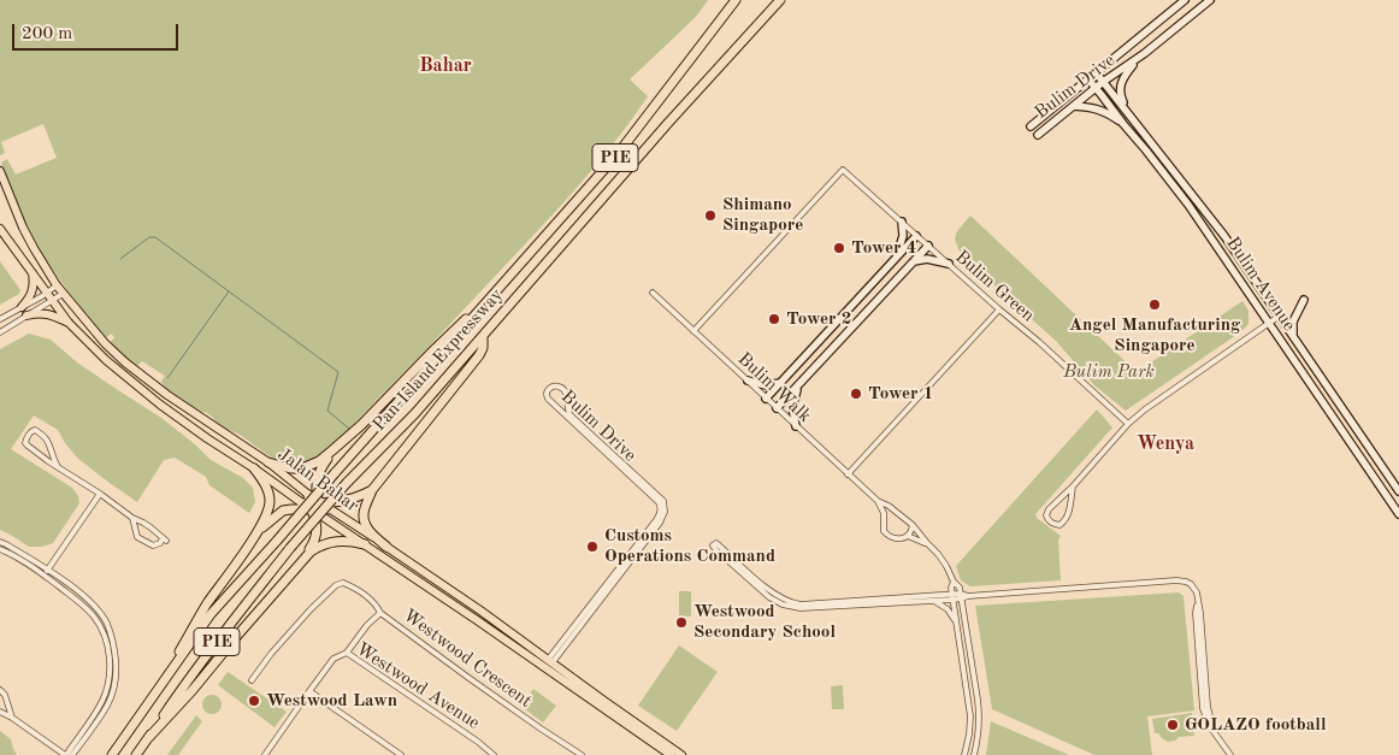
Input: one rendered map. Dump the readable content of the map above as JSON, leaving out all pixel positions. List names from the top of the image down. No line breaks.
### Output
{"streets":{"highway":["PIE","Pan-Island Expressway"],"main road":["Jalan Bahar"],"street":["Bulim Drive","Bulim Avenue","Bulim Green","Bulim Walk","Westwood Crescent","Westwood Avenue"]},"crossings":[["Bulim Drive","Bulim Avenue"],["Bulim Drive","Jalan Bahar"],["Bulim Green","Bulim Walk"],["Westwood Crescent","Westwood Avenue"]],"districts":["Bahar","Wenya"],"parks":["Bulim Park"],"places":["Shimano Singapore","Tower 4","Angel Manufacturing Singapore","Tower 2","Tower 1","Customs Operations Command","Westwood Secondary School","Westwood Lawn","GOLAZO football"],"scale_bar":"200 m"}
